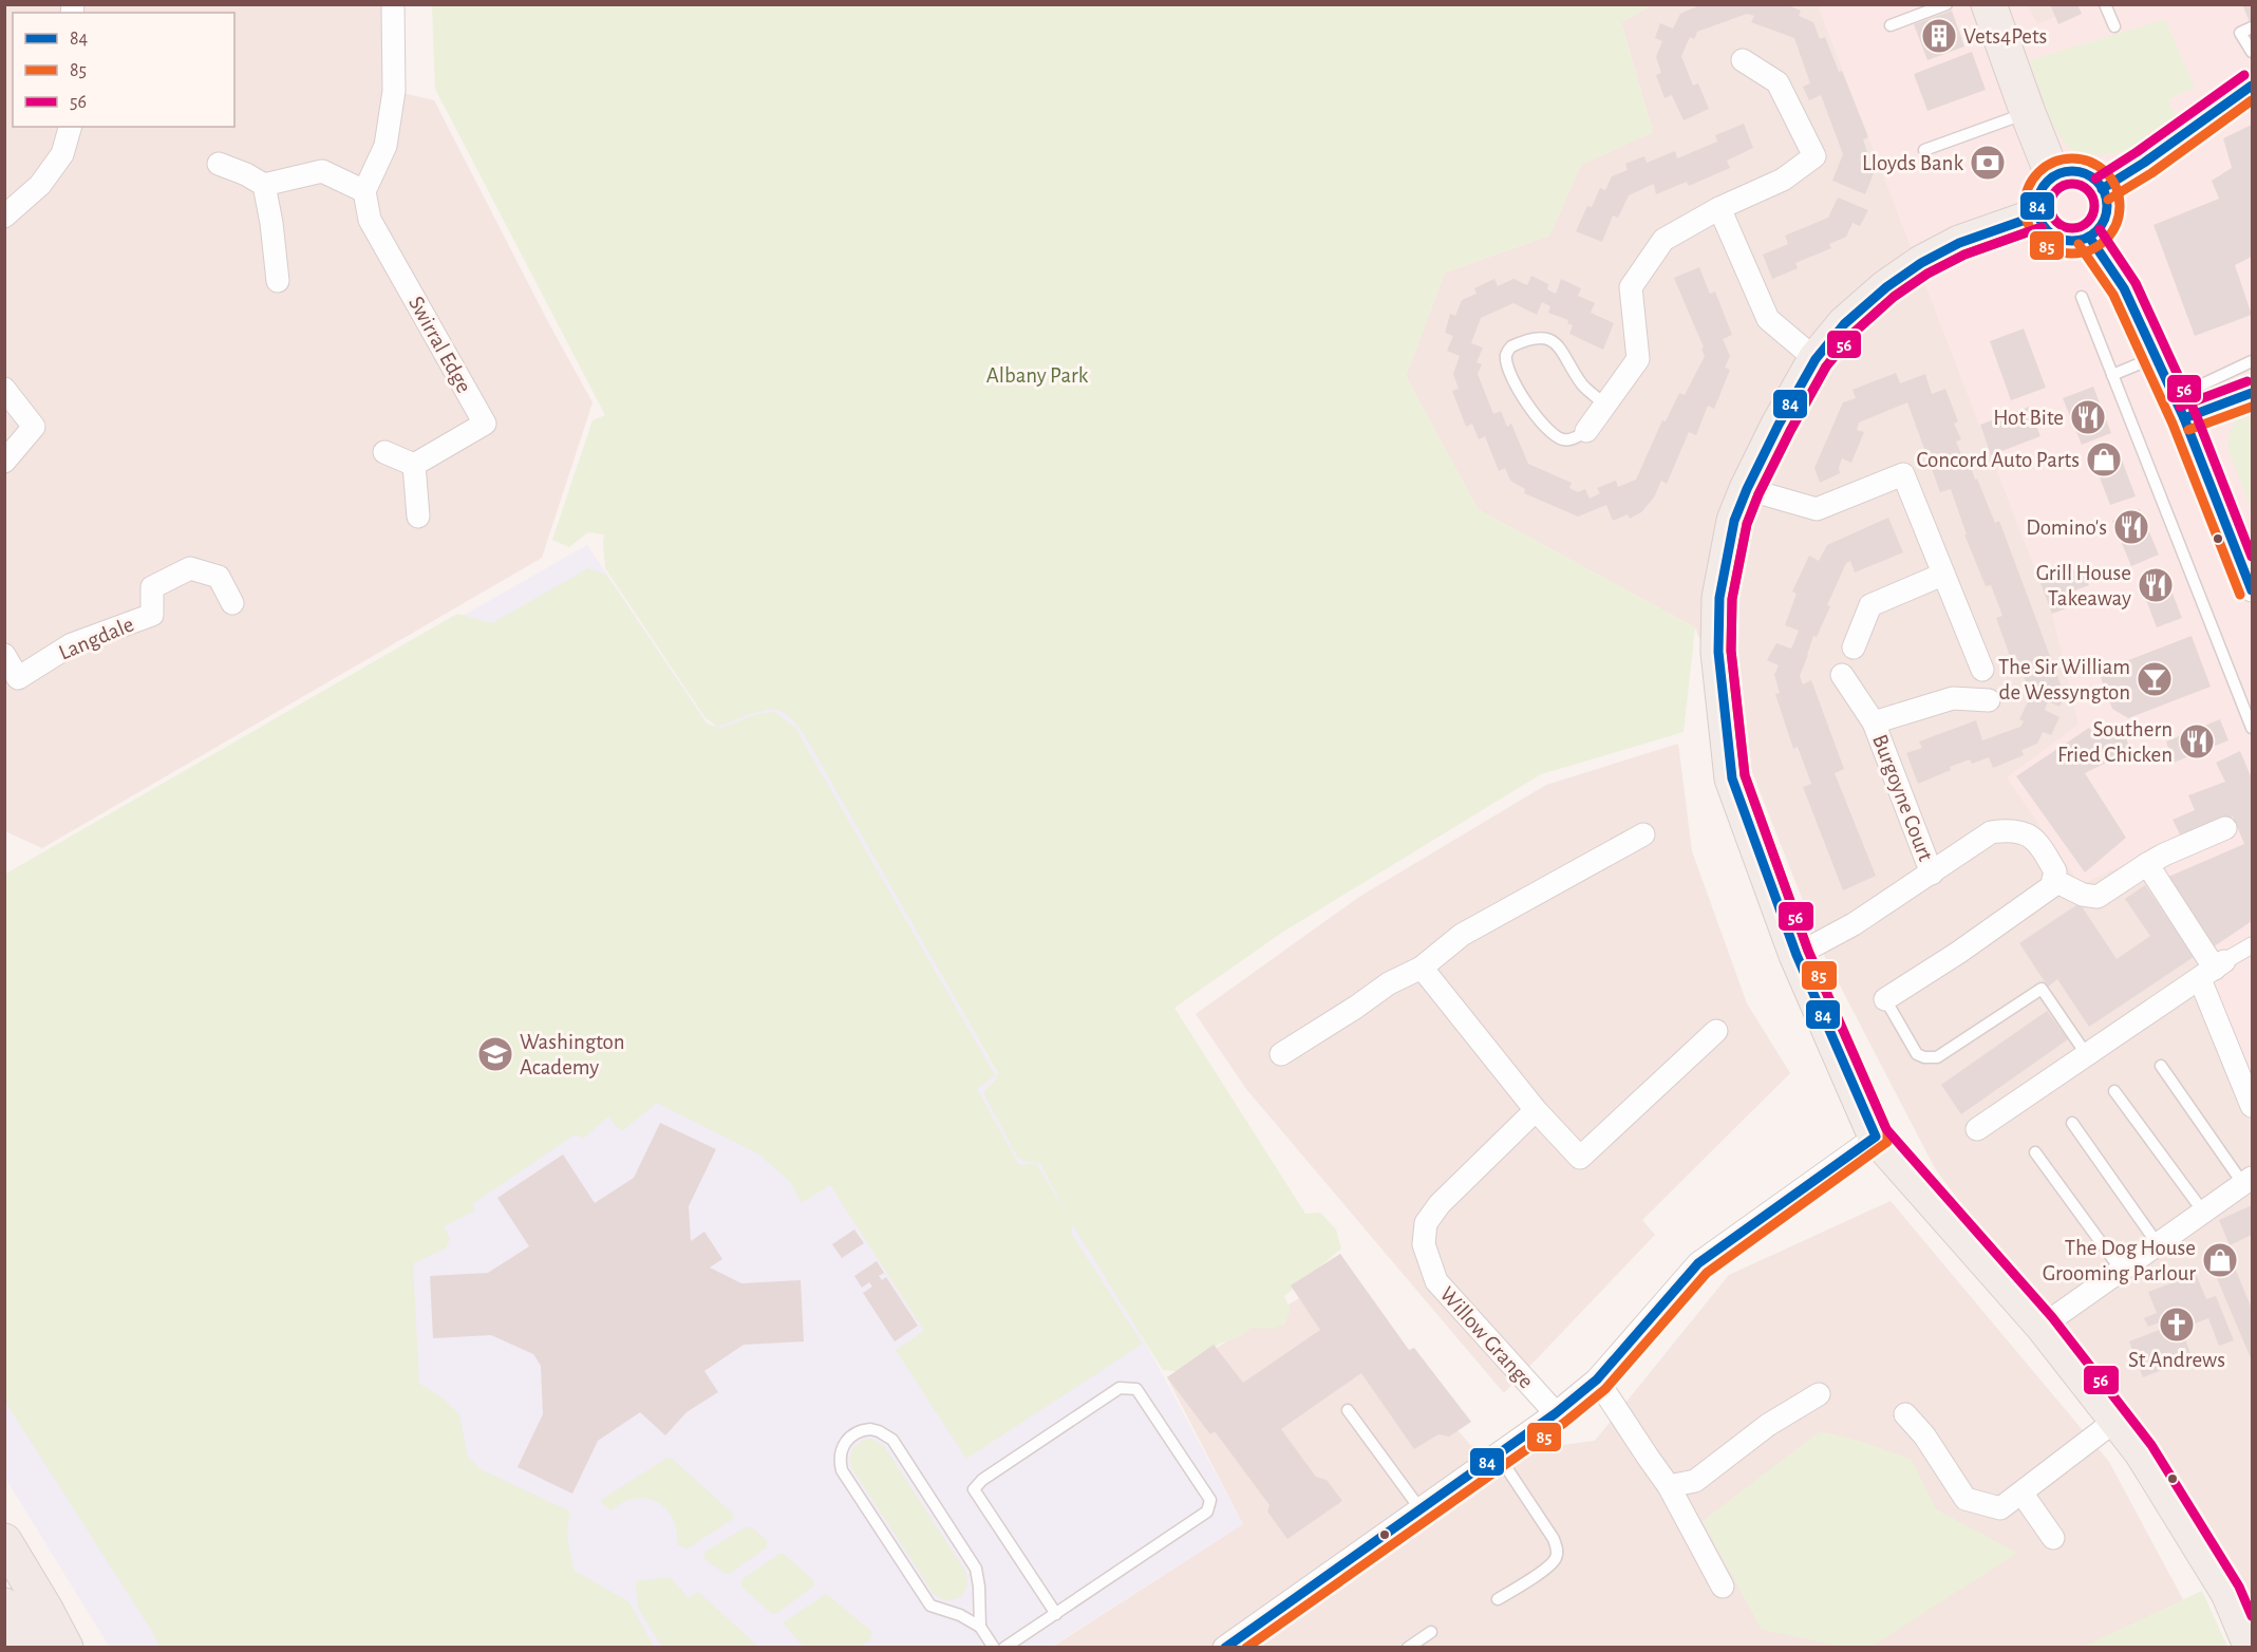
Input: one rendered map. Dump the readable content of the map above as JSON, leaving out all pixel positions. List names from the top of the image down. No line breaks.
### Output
{"streets":{"street":["Swirral Edge","Langdale","Burgoyne Court","Willow Grange"]},"parks":["Albany Park"],"places":{"building":["Vets4Pets"],"bank":["Lloyds Bank"],"restaurant":["Hot Bite","Domino's","Grill House Takeaway","Southern Fried Chicken"],"shop":["Concord Auto Parts","The Dog House Grooming Parlour"],"bar":["The Sir William de Wessyngton"],"school or university":["Washington Academy"],"church":["St Andrews"]},"lines":["transit line 56","transit line 84","transit line 85"],"legend":["84","85","56"]}
